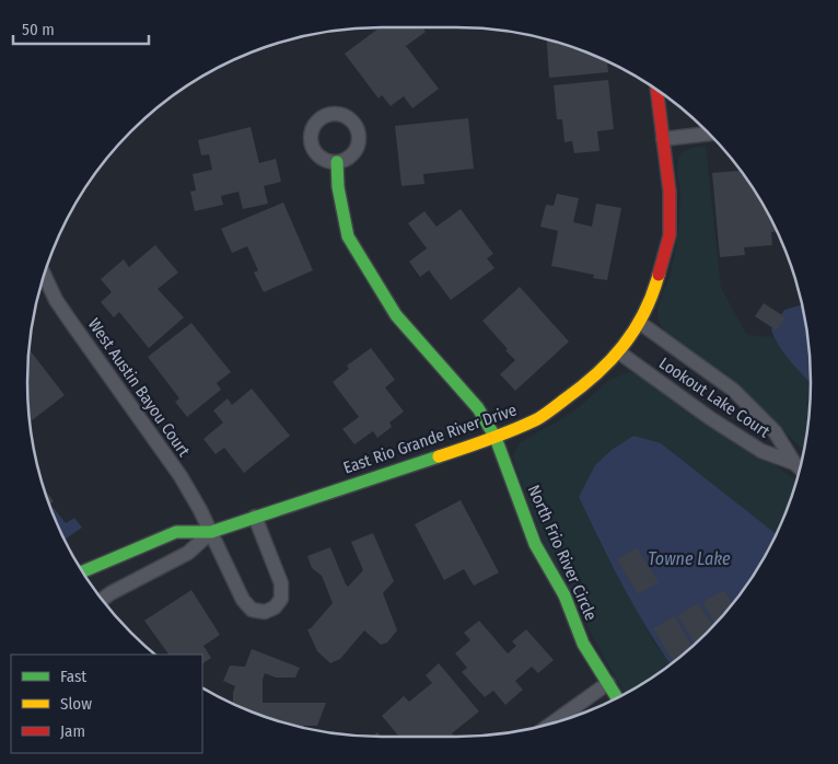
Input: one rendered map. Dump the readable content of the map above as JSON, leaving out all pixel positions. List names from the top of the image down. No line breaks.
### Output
{"streets":{"street":["West Austin Bayou Court","Lookout Lake Court","East Rio Grande River Drive","North Frio River Circle"]},"crossings":[["West Austin Bayou Court","East Rio Grande River Drive"],["Lookout Lake Court","East Rio Grande River Drive"],["East Rio Grande River Drive","North Frio River Circle"]],"water":["Towne Lake"],"legend":["Fast","Slow","Jam"],"scale_bar":"50 m"}
